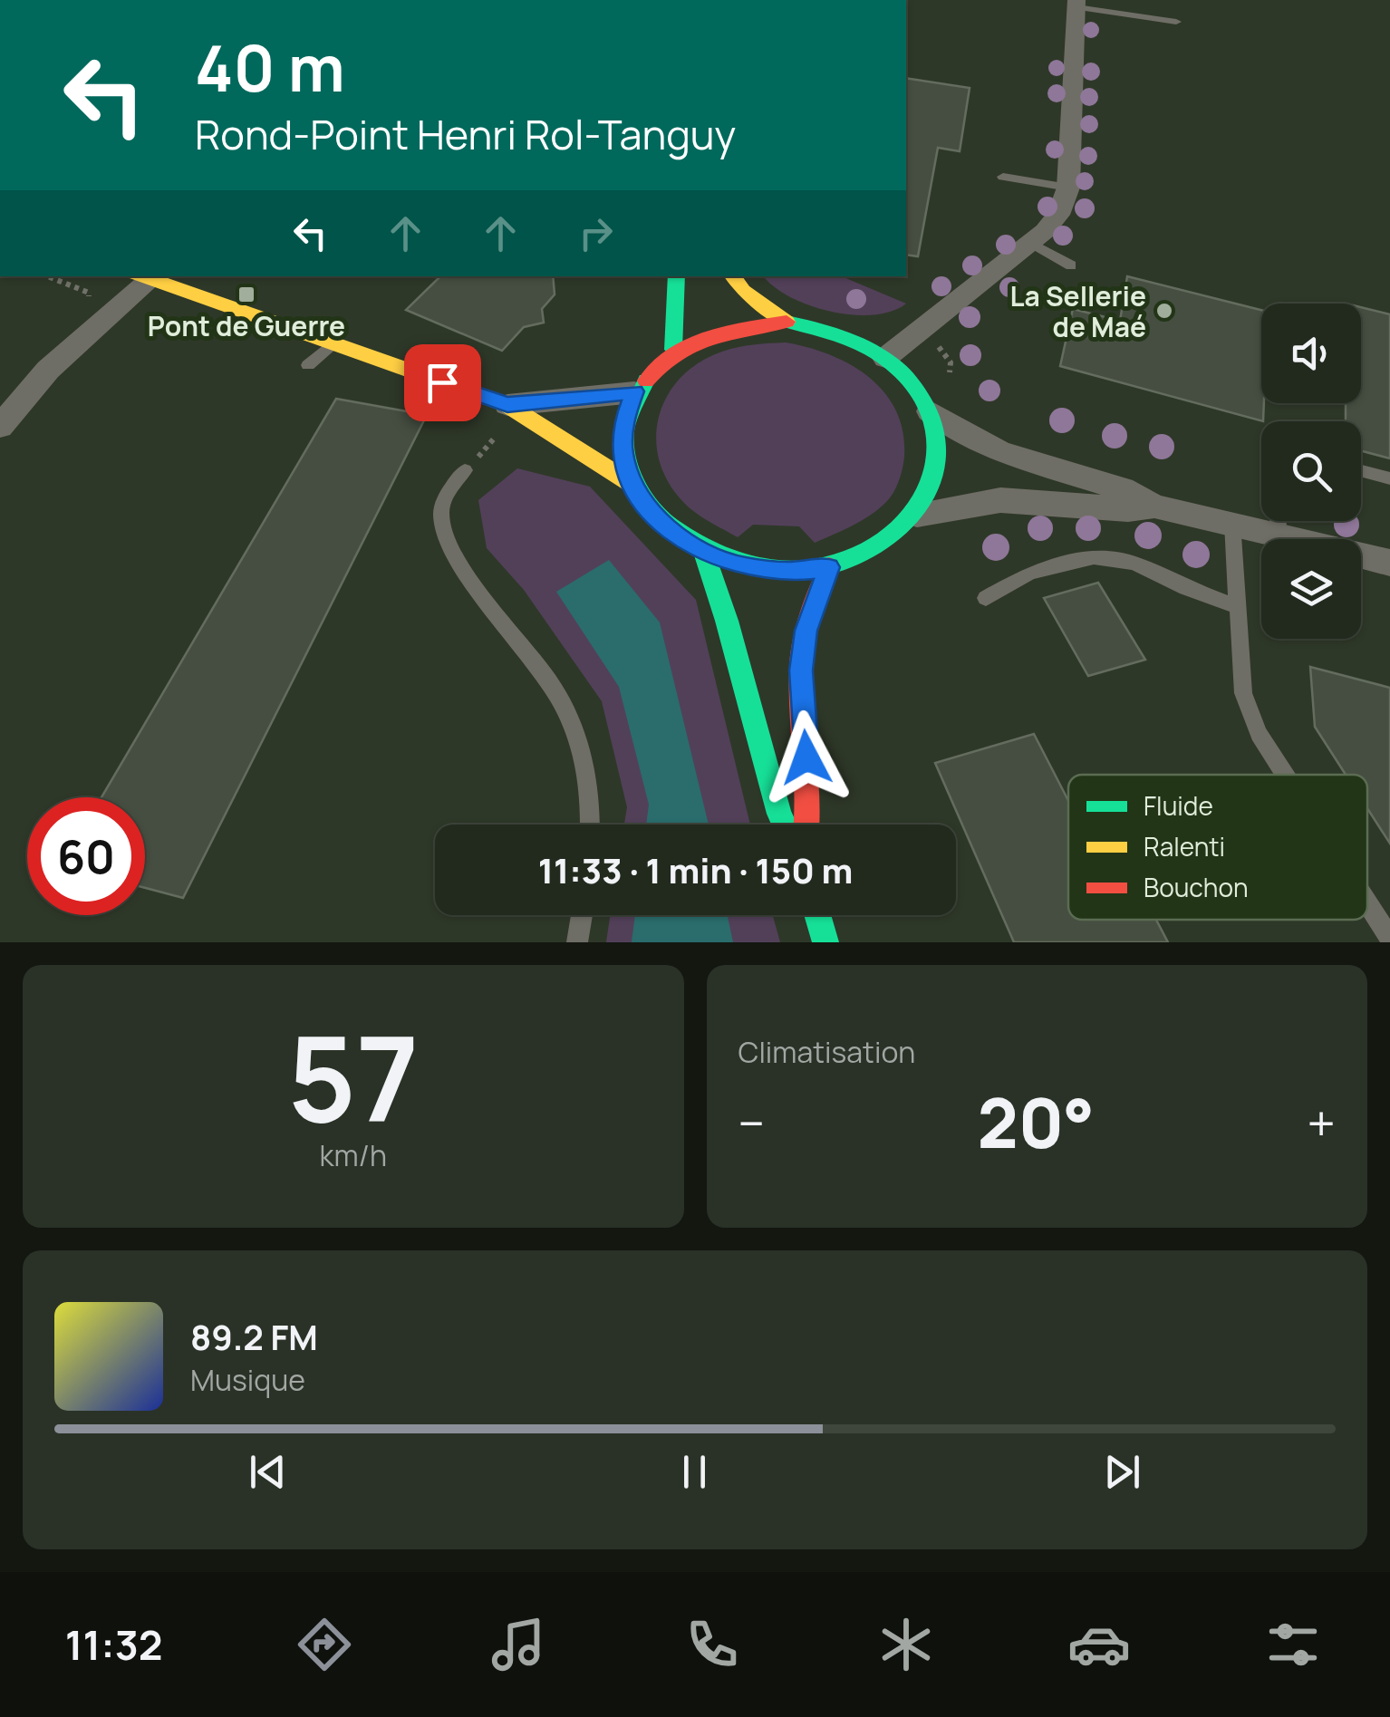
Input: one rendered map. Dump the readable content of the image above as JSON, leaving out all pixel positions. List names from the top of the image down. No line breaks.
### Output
{"places":{"transit":["Pont de Guerre"],"other":["La Sellerie de Maé"]},"legend":["Fluide","Ralenti","Bouchon"],"page":{"turn":["40 m","Rond-Point Henri Rol-Tanguy"],"limit":"60","trip":"11:33 · 1 min · 150 m","tile":[["57","km/h"],"Climatisation"],"heat":["−","20°","+"],"song":["89.2 FM","Musique"],"tabs":"11:32"}}
